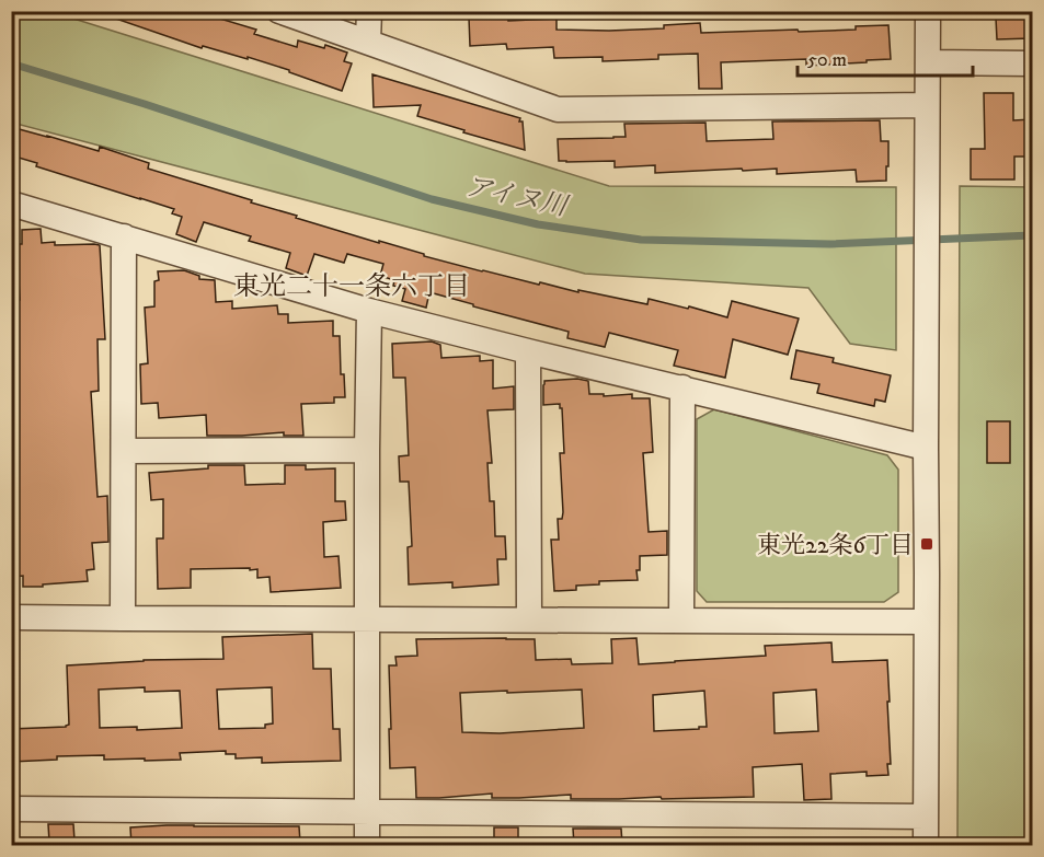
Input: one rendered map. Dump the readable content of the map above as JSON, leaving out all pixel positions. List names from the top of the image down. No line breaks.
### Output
{"districts":["東光二十一条六丁目"],"water":["アイヌ川"],"places":{"transit":["東光22条6丁目"]},"scale_bar":"50 m"}
